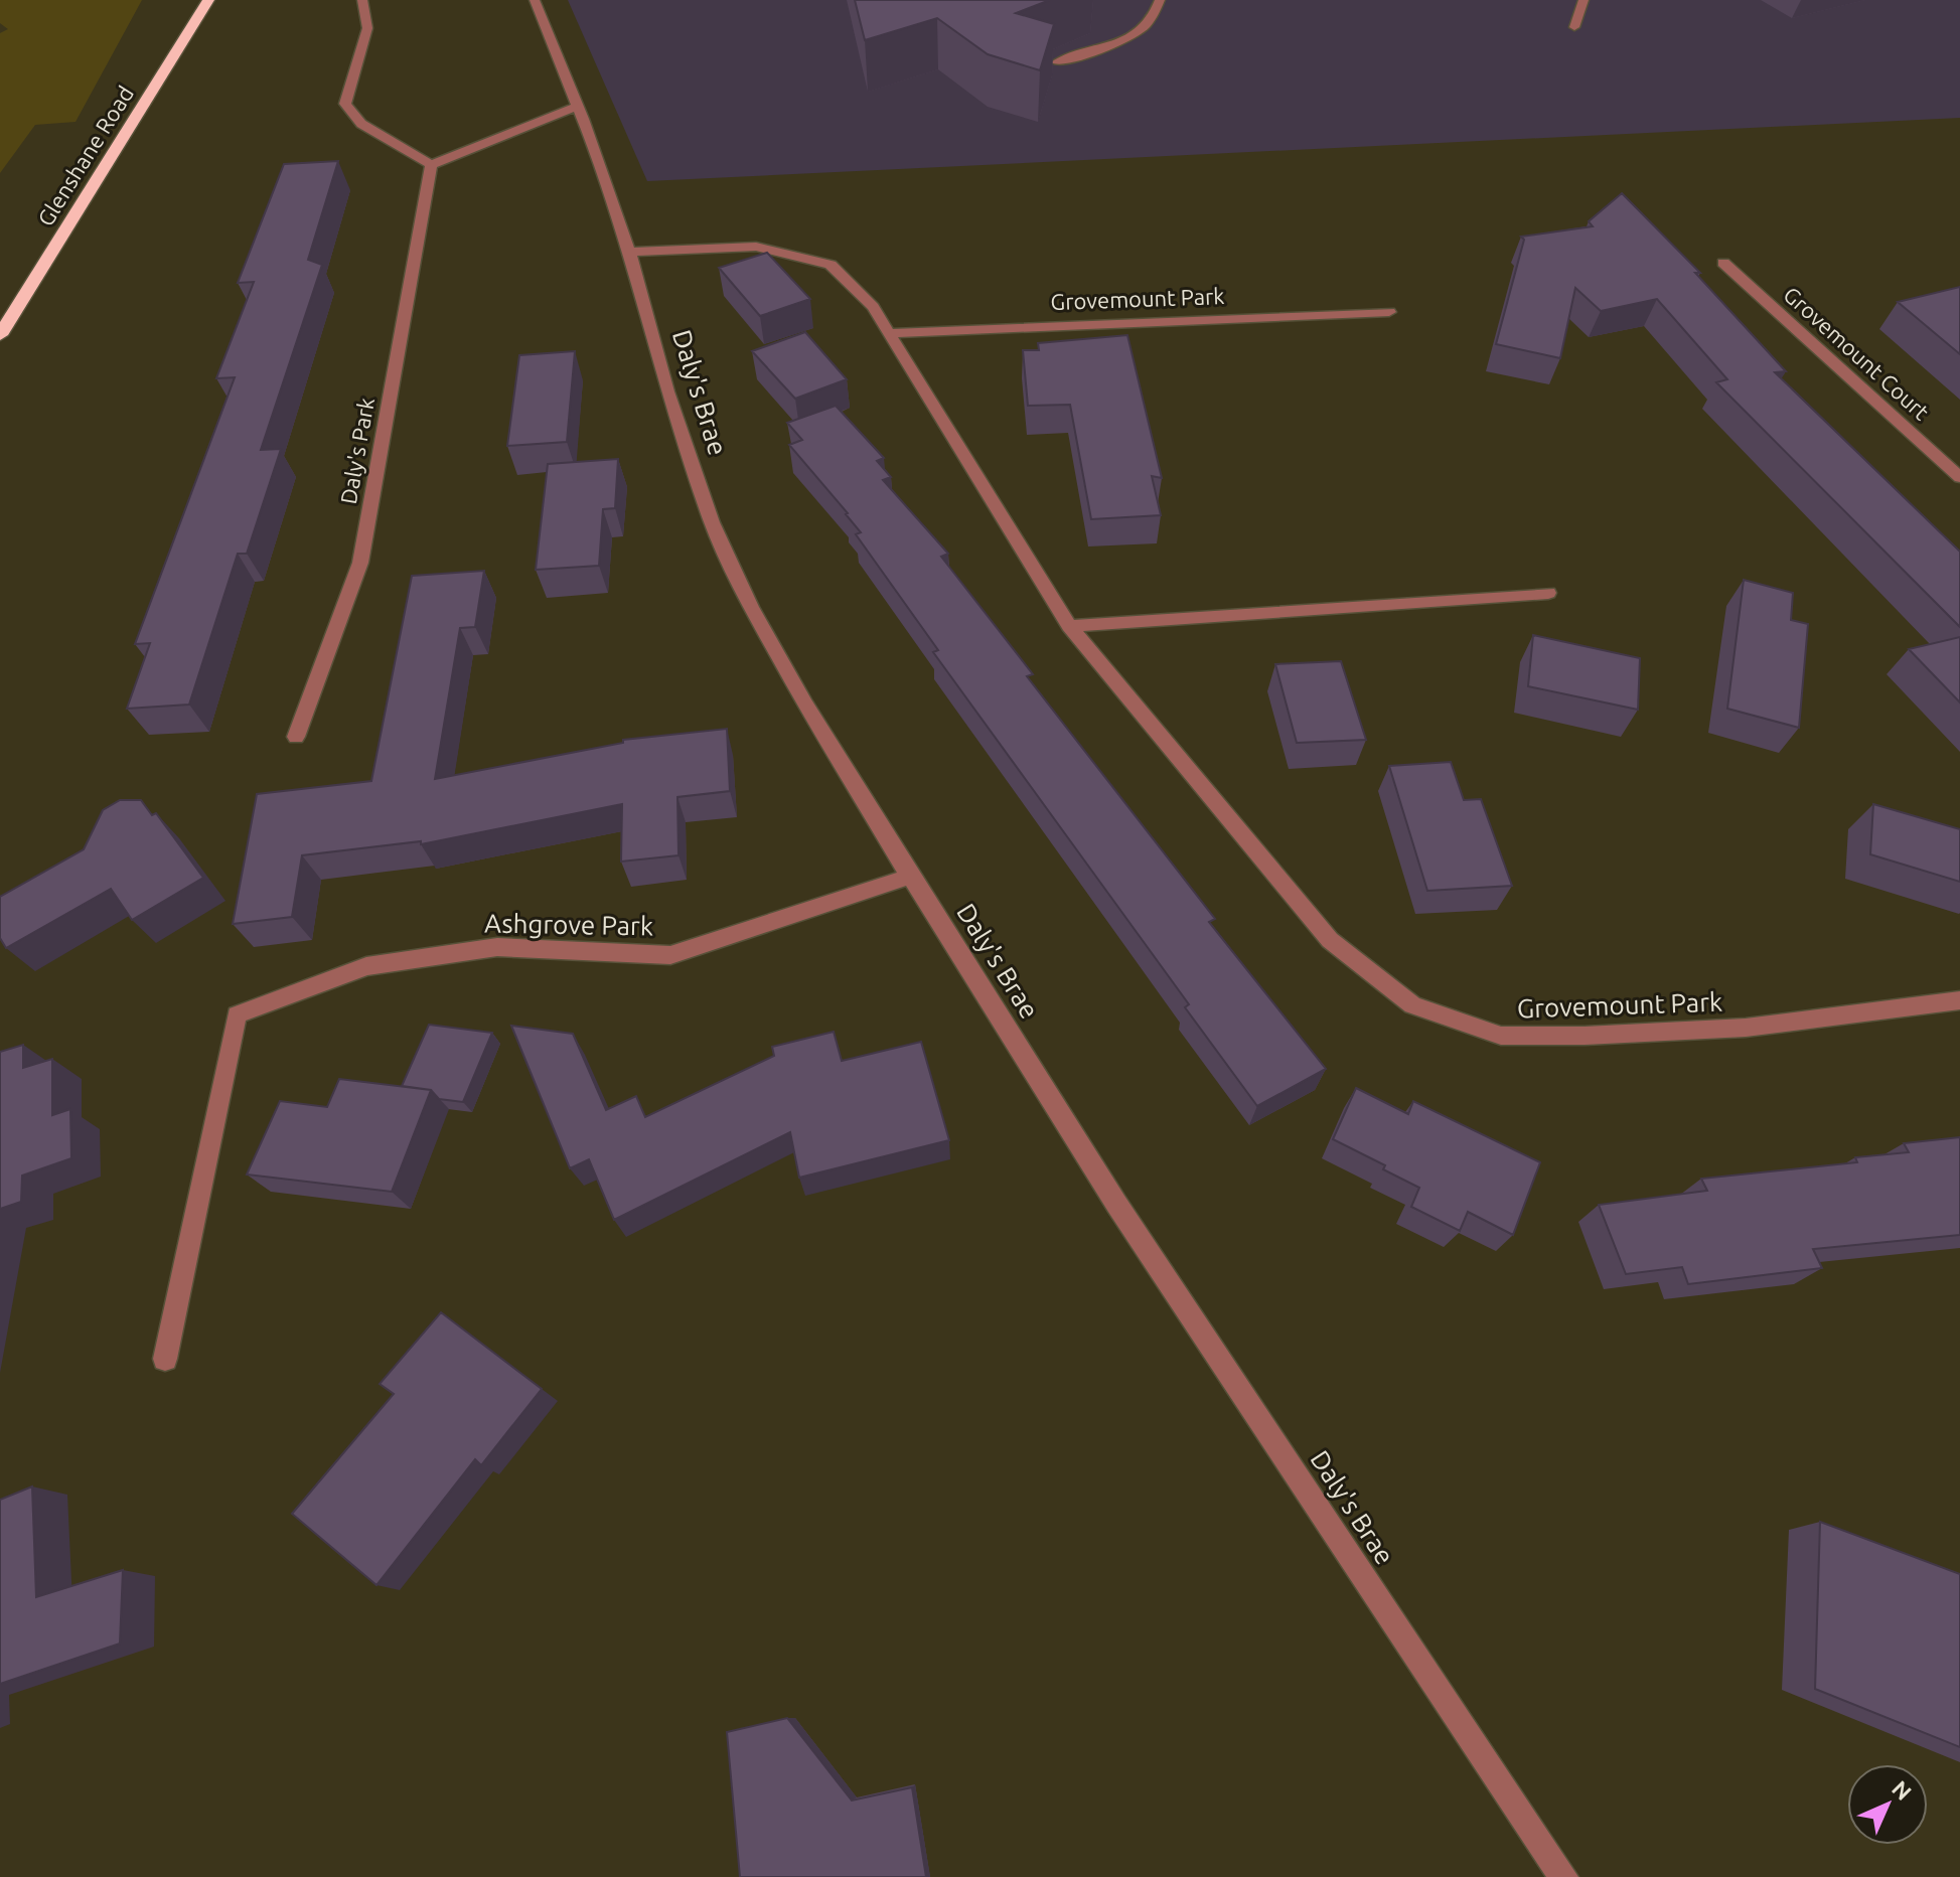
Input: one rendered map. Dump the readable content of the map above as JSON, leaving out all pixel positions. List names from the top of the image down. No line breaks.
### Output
{"streets":{"highway":["Glenshane Road"],"street":["Grovemount Park","Grovemount Court","Daly's Brae","Daly's Park","Ashgrove Park"]},"crossings":[["Grovemount Park","Daly's Brae"],["Daly's Brae","Ashgrove Park"]],"north":"top right"}
